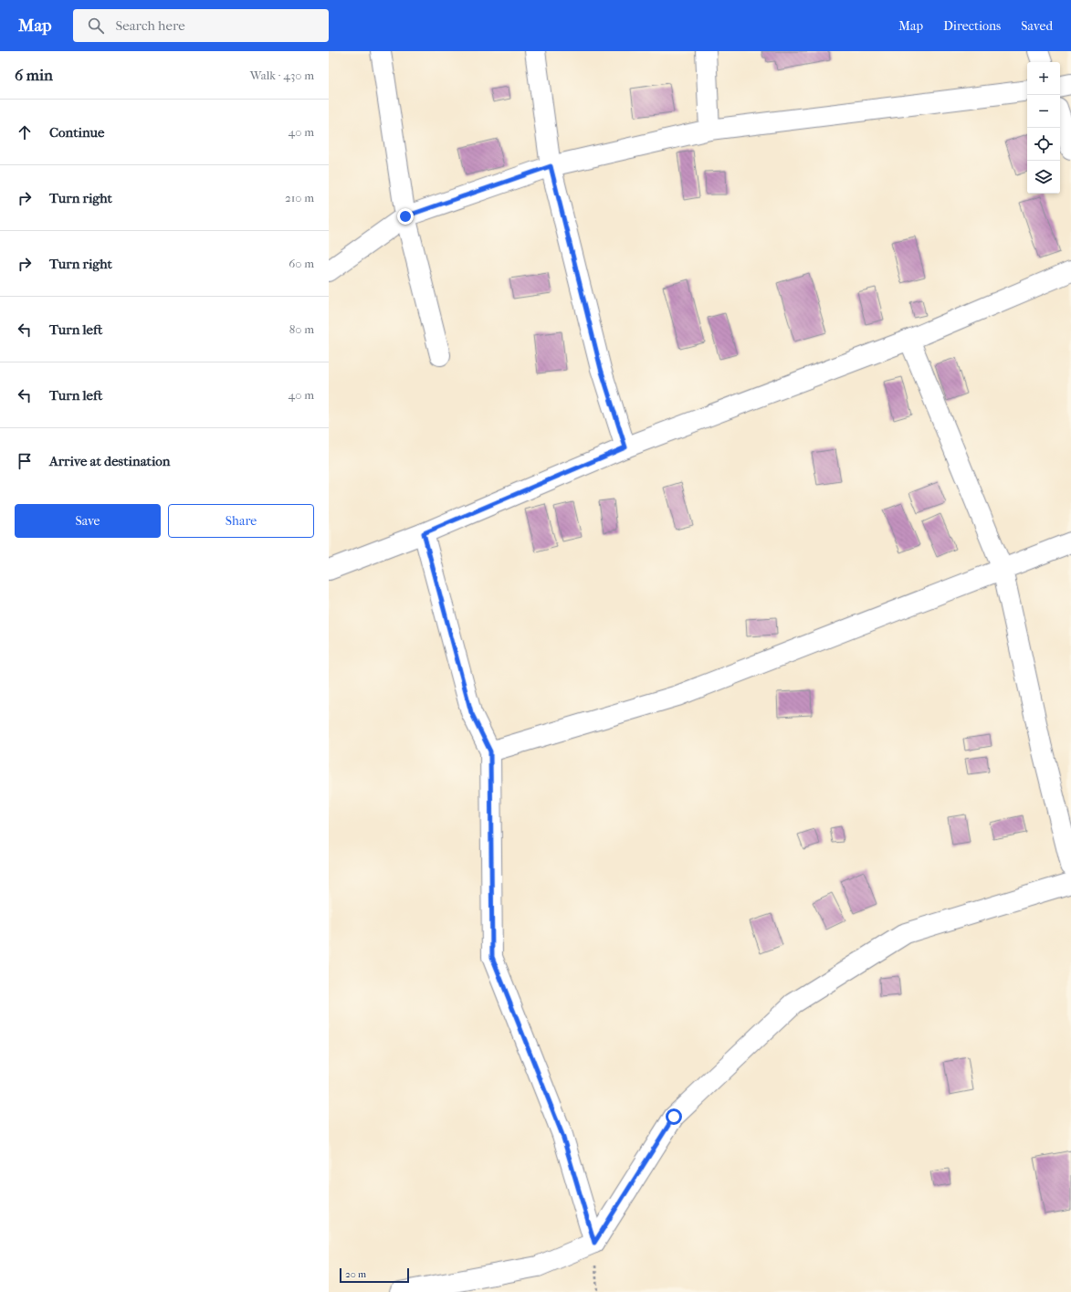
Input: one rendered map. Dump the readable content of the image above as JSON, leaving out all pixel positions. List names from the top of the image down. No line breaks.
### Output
{"scale_bar":"20 m","page":{"header":"Map","search":"Search here","nav":["Map","Directions","Saved"],"heading":["6 min","Walk · 430 m"],"map_buttons":["+","−"],"list":[["Continue","40 m"],["Turn right","210 m"],["Turn right","60 m"],["Turn left","80 m"],["Turn left","40 m"],"Arrive at destination"],"buttons":["Save","Share"],"scale":"20 m"}}
